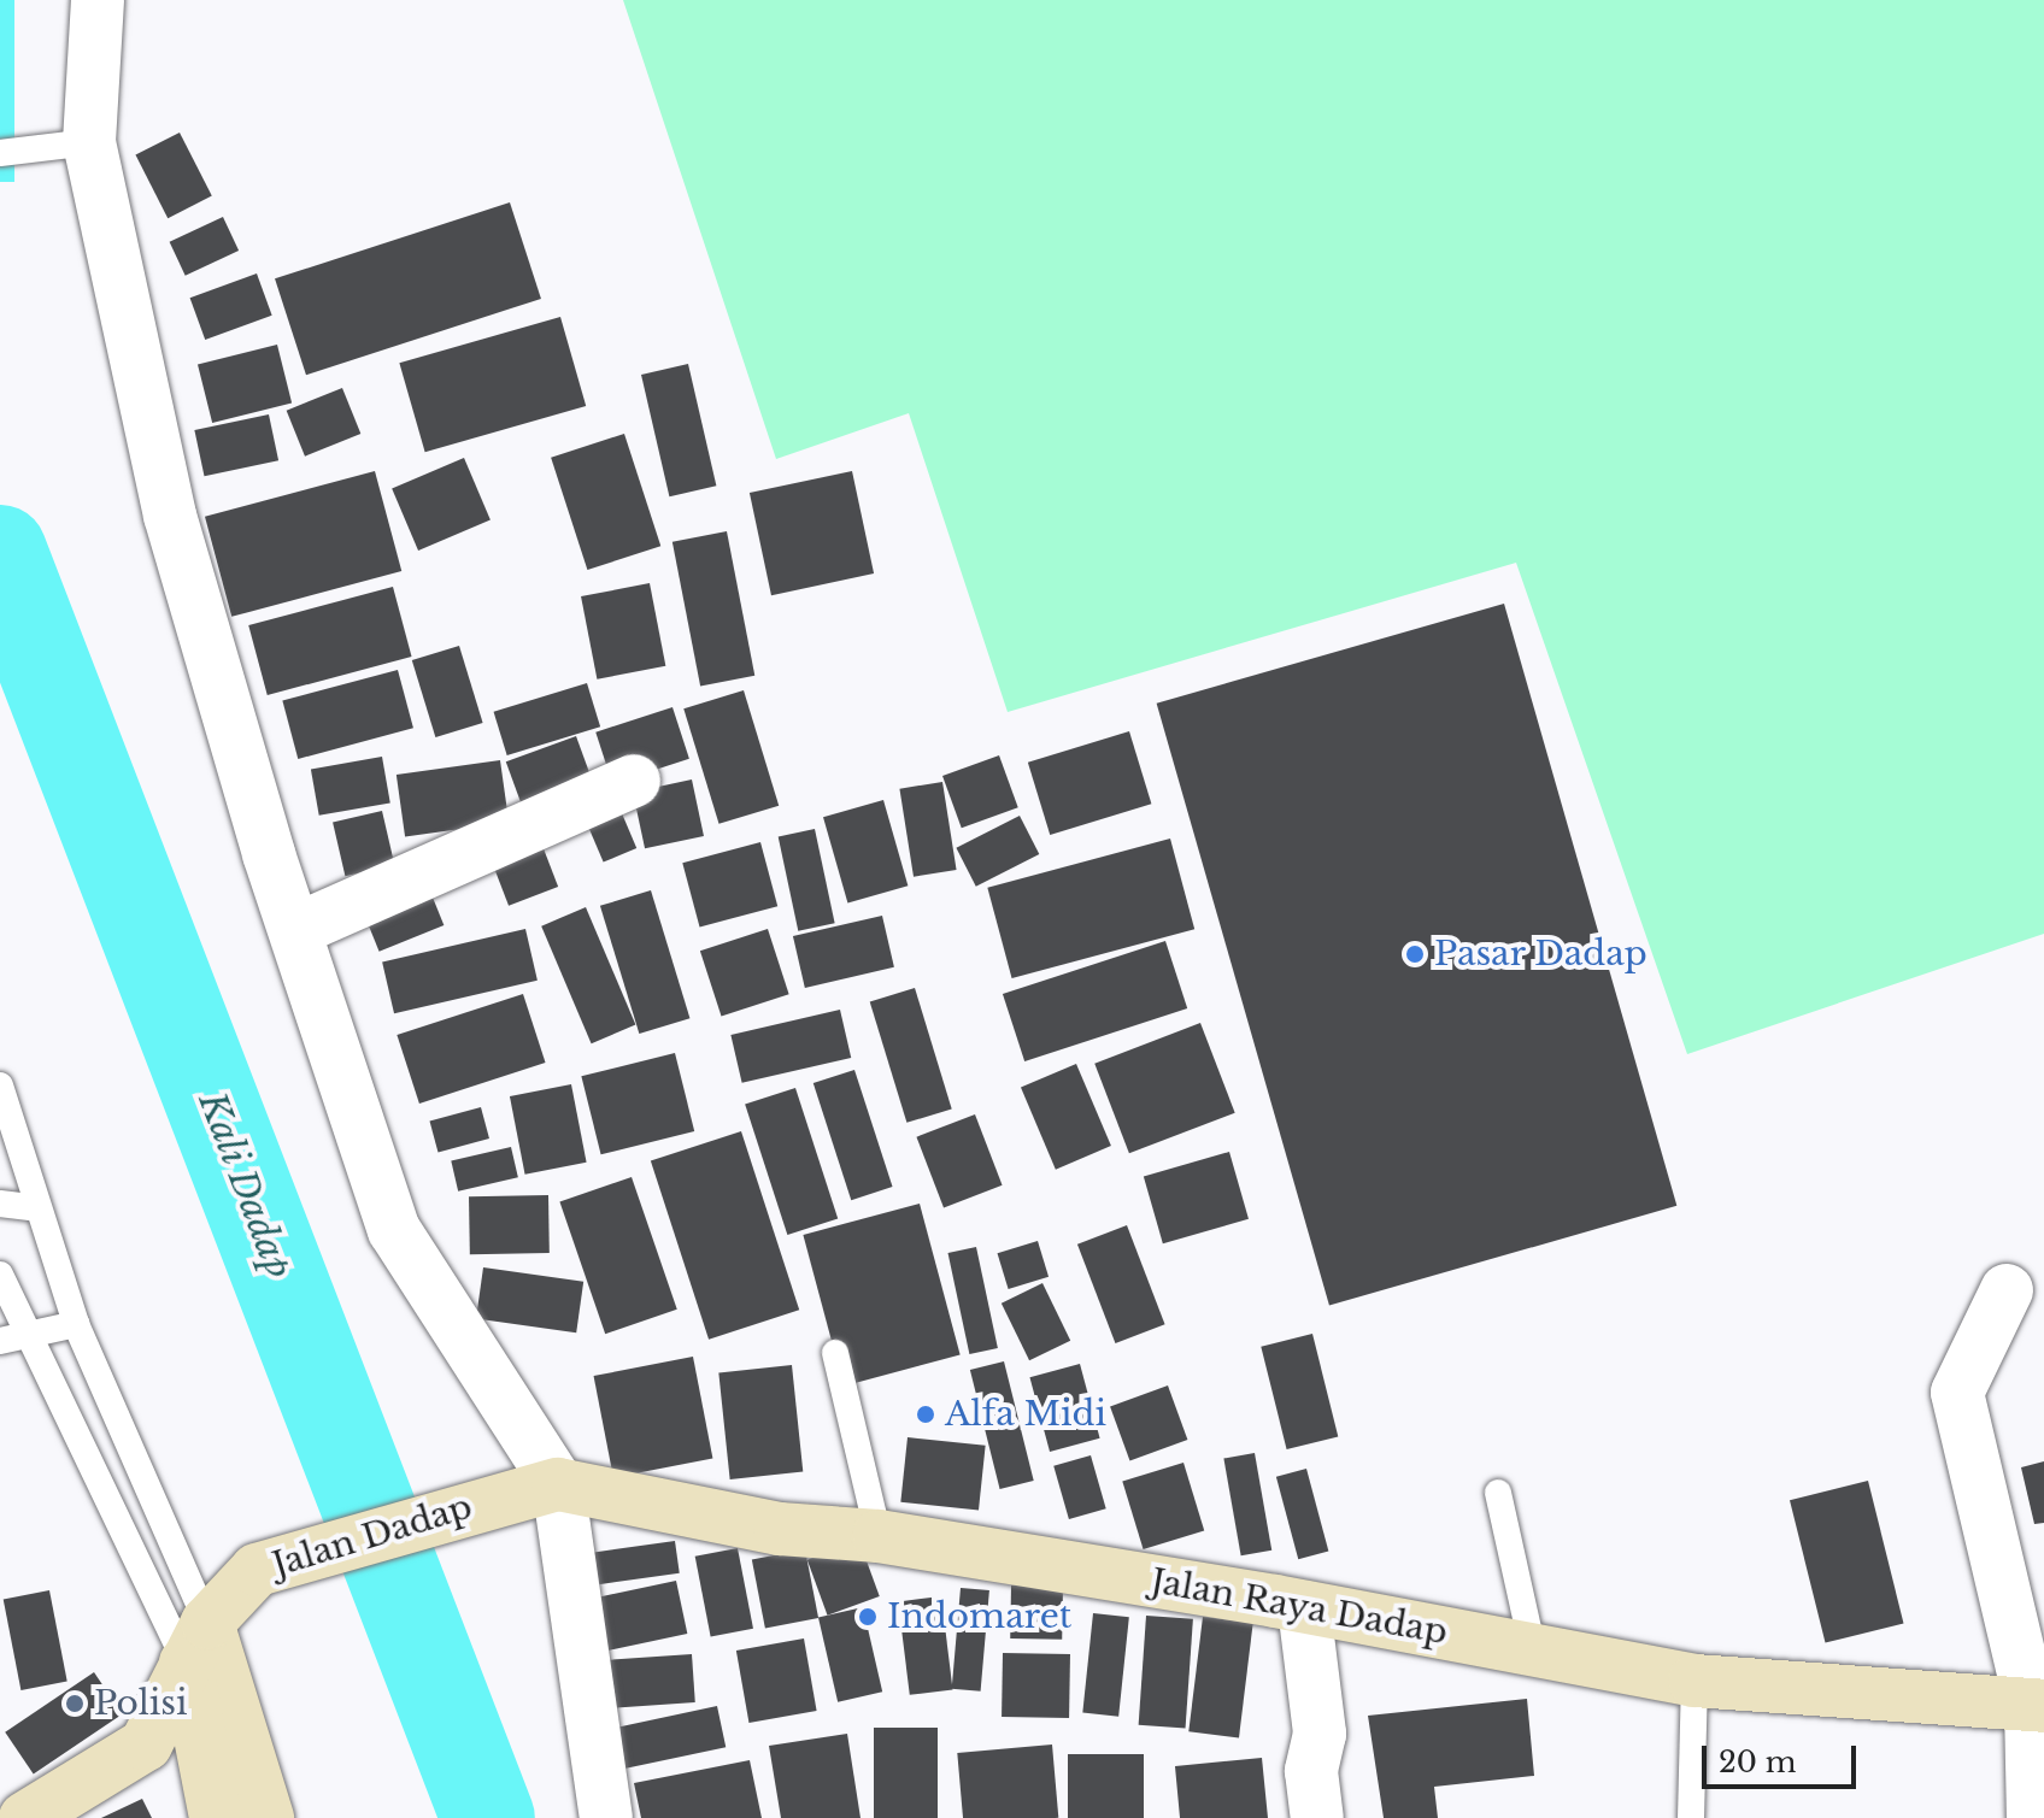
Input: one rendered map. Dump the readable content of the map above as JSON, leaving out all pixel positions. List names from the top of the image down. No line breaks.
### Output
{"streets":{"main road":["Jalan Dadap","Jalan Raya Dadap"]},"crossings":[["Jalan Dadap","Jalan Raya Dadap"]],"water":["Kali Dadap"],"places":["Pasar Dadap","Alfa Midi","Indomaret","Polisi"],"scale_bar":"20 m"}
